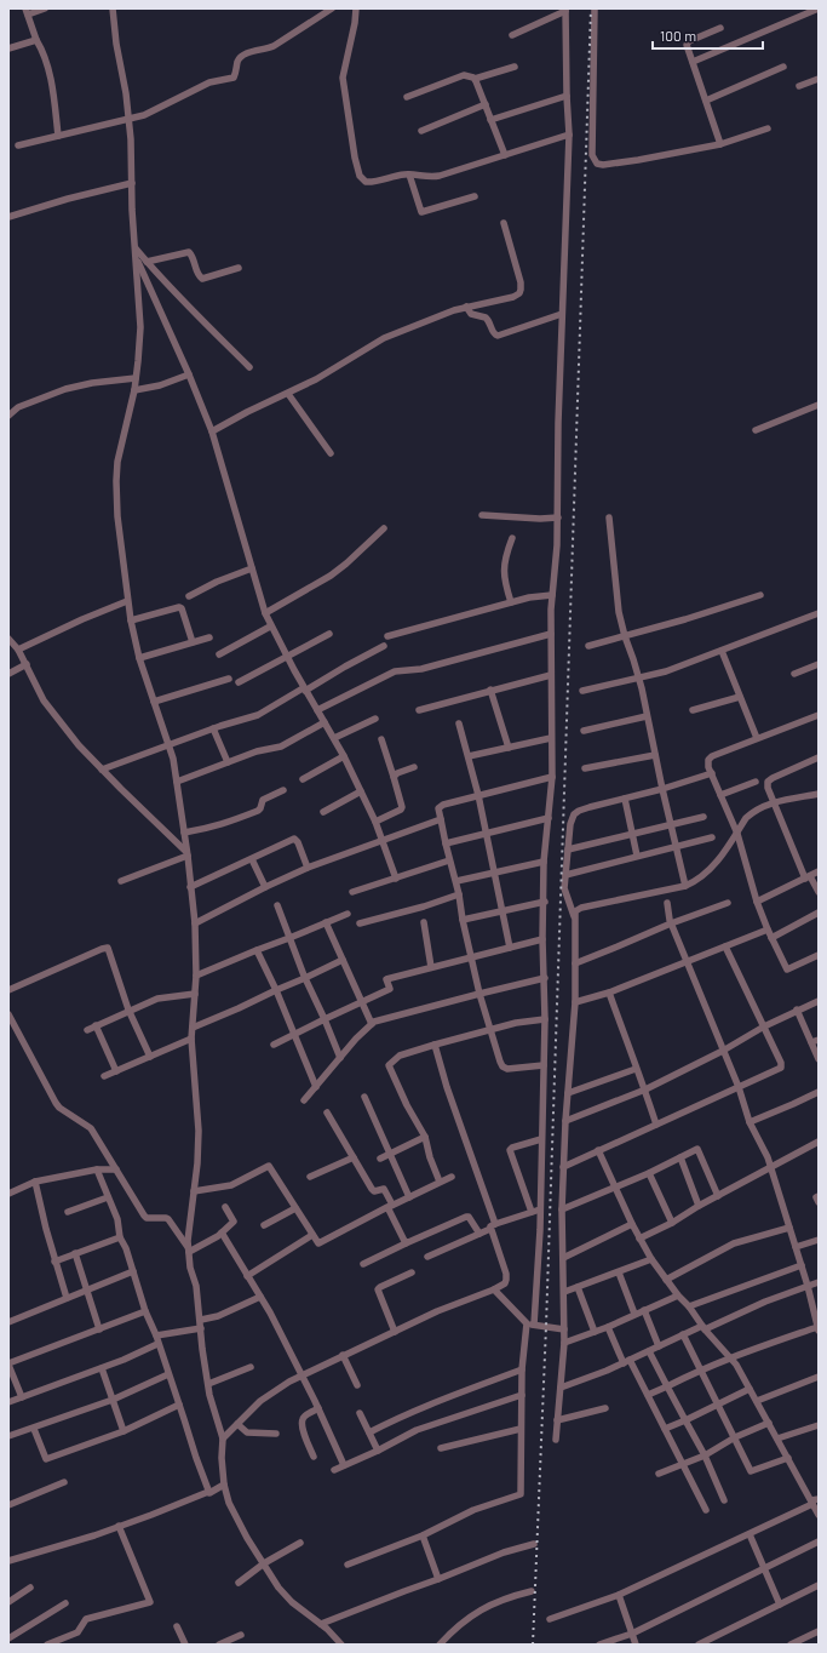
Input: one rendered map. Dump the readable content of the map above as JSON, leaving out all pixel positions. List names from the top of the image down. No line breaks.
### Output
{"scale_bar":"100 m"}
